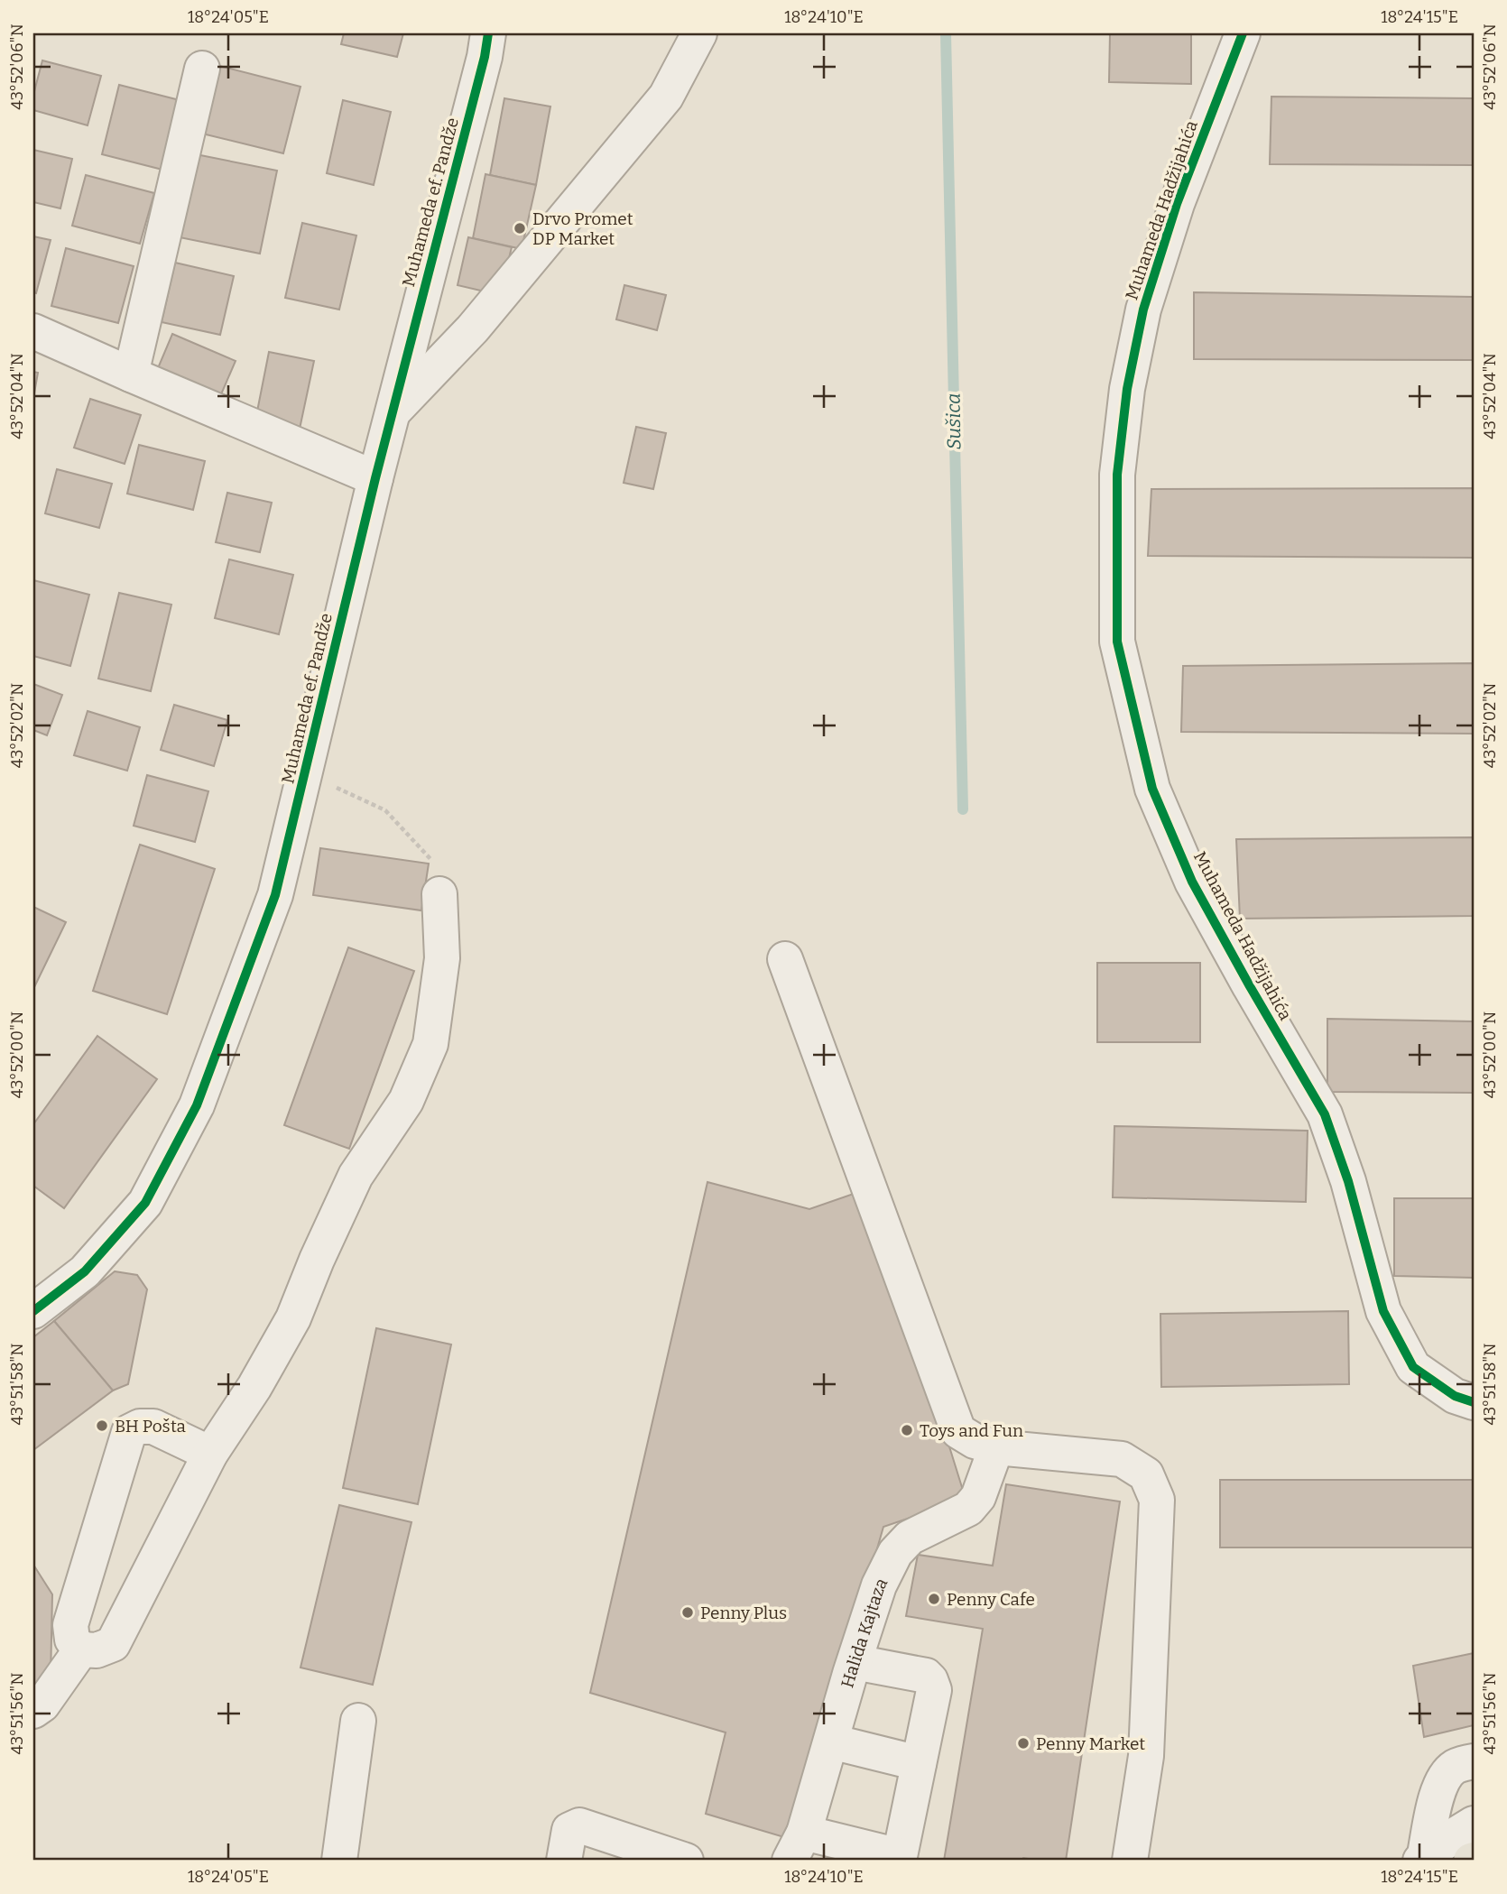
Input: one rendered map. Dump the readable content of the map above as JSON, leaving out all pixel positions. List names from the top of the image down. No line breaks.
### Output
{"streets":{"street":["Muhameda ef. Pandže","Muhameda Hadžijahića","Halida Kajtaza"]},"water":["Sušica"],"places":["Drvo Promet DP Market","BH Pošta","Toys and Fun","Penny Cafe","Penny Plus","Penny Market"],"coordinates":["18°24'05\"E","18°24'10\"E","18°24'15\"E","43°52'06\"N","43°52'04\"N","43°52'02\"N","43°52'00\"N","43°51'58\"N","43°51'56\"N"]}
